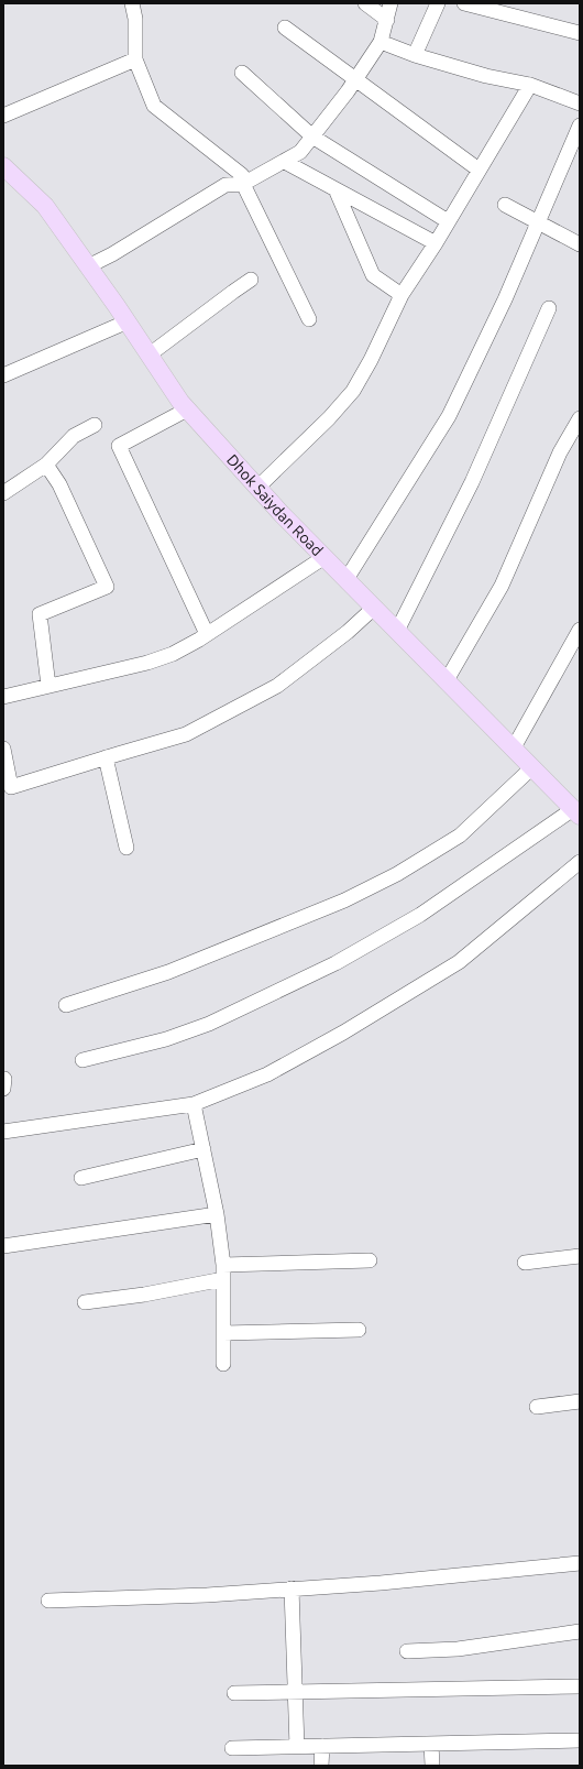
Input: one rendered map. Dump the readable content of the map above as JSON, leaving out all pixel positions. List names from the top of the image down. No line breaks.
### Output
{"streets":{"main road":["Dhok Saiydan Road"]}}
